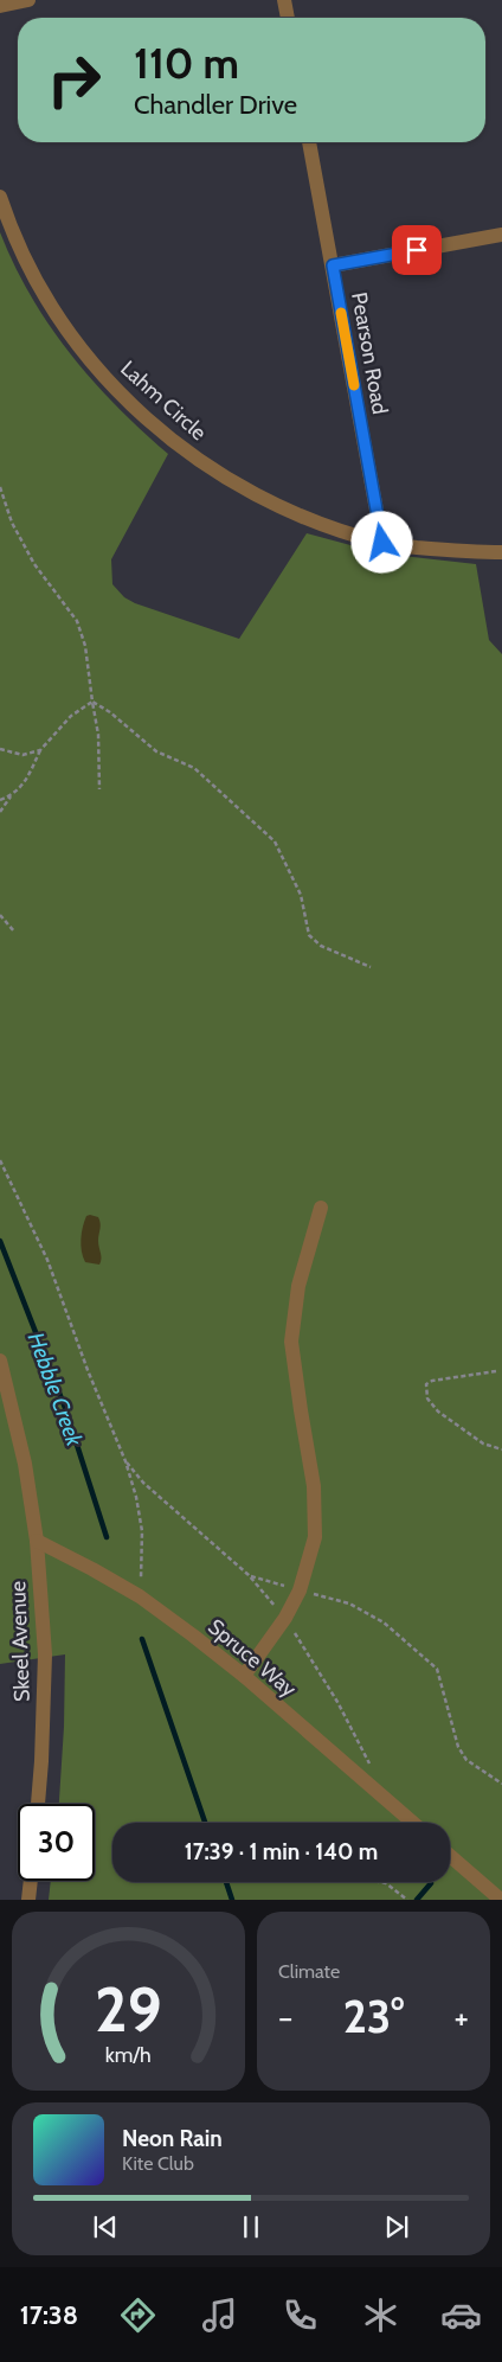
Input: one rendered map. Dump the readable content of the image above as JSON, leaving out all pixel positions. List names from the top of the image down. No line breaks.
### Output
{"streets":{"street":["Pearson Road","Lahm Circle","Skeel Avenue","Spruce Way"]},"crossings":[["Pearson Road","Lahm Circle"],["Skeel Avenue","Spruce Way"]],"water":["Hebble Creek"],"page":{"turn":["110 m","Chandler Drive"],"limit":"30","trip":"17:39 · 1 min · 140 m","tile":"Climate","heat":["−","23°","+"],"song":["Neon Rain","Kite Club"],"tabs":"17:38","gauge":["29","km/h"]}}
